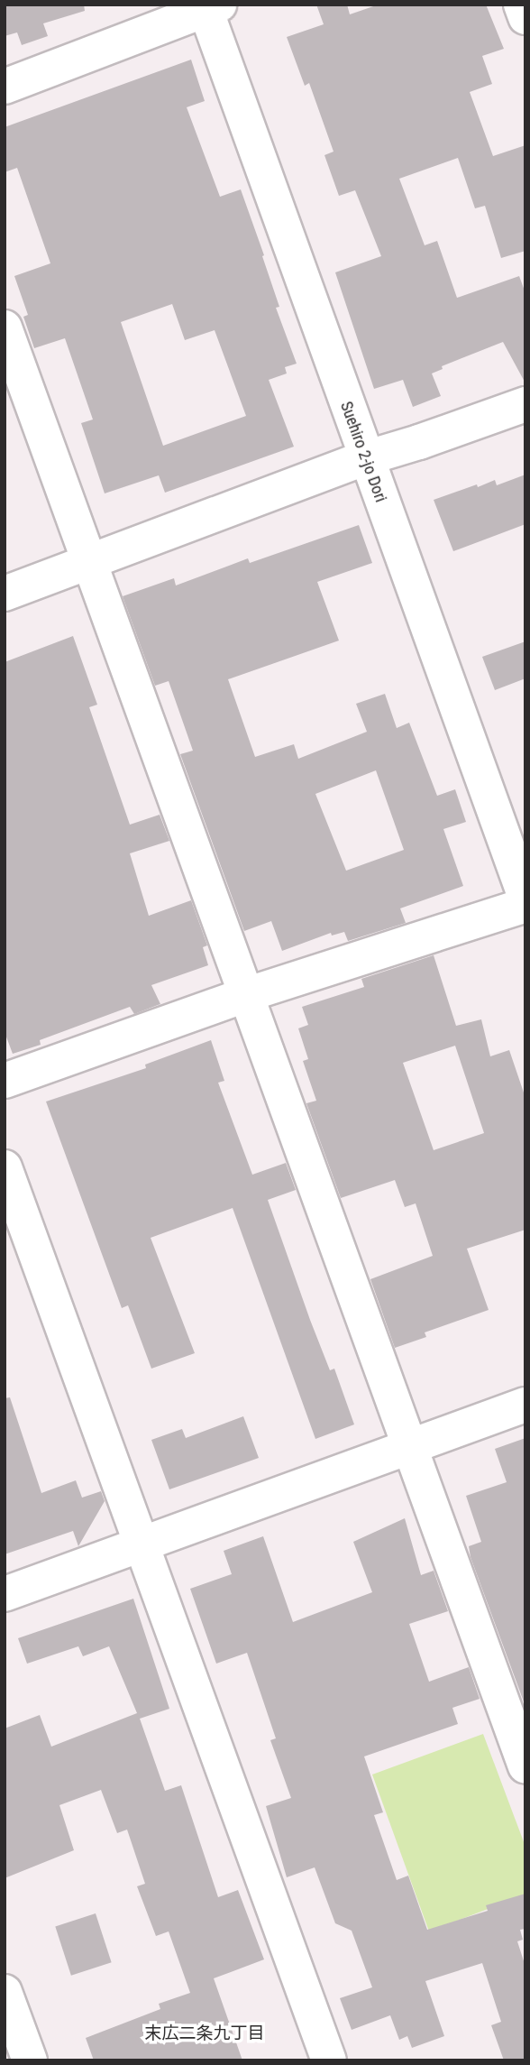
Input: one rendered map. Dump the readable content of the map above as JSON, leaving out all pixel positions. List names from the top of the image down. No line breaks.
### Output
{"streets":{"street":["Suehiro 2-jo Dori"]},"districts":["末広二条九丁目"]}
